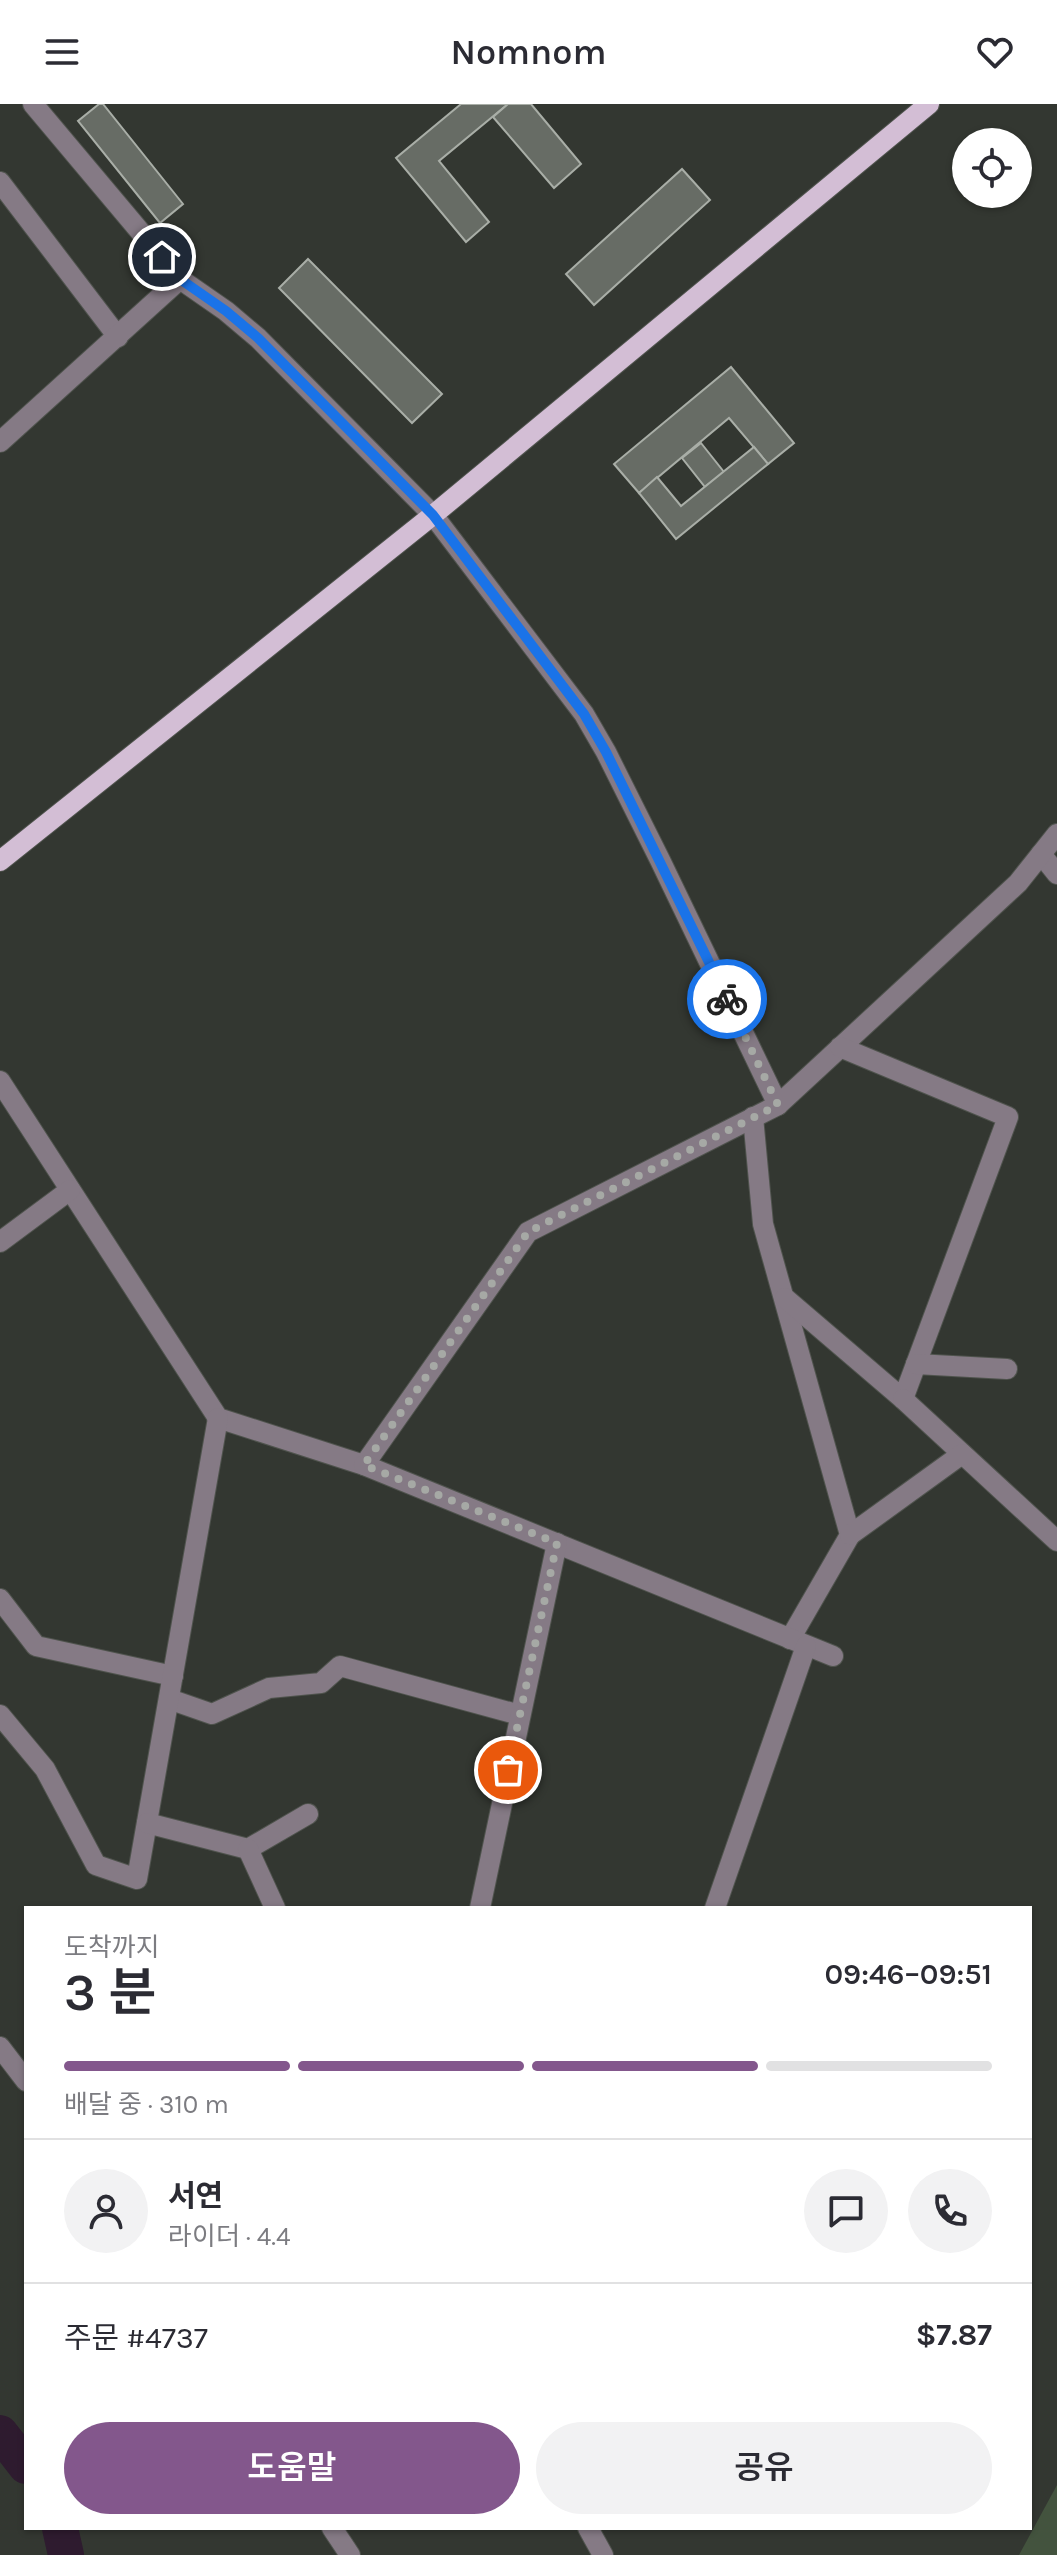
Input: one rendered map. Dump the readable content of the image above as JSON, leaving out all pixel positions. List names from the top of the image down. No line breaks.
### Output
{"page":{"header":"Nomnom","heading":["3 분","도착까지","09:46–09:51"],"panel":["서연","라이더 · 4.4","주문 #4737","$7.87"],"bar":"배달 중 · 310 m","buttons":["도움말","공유"]}}
